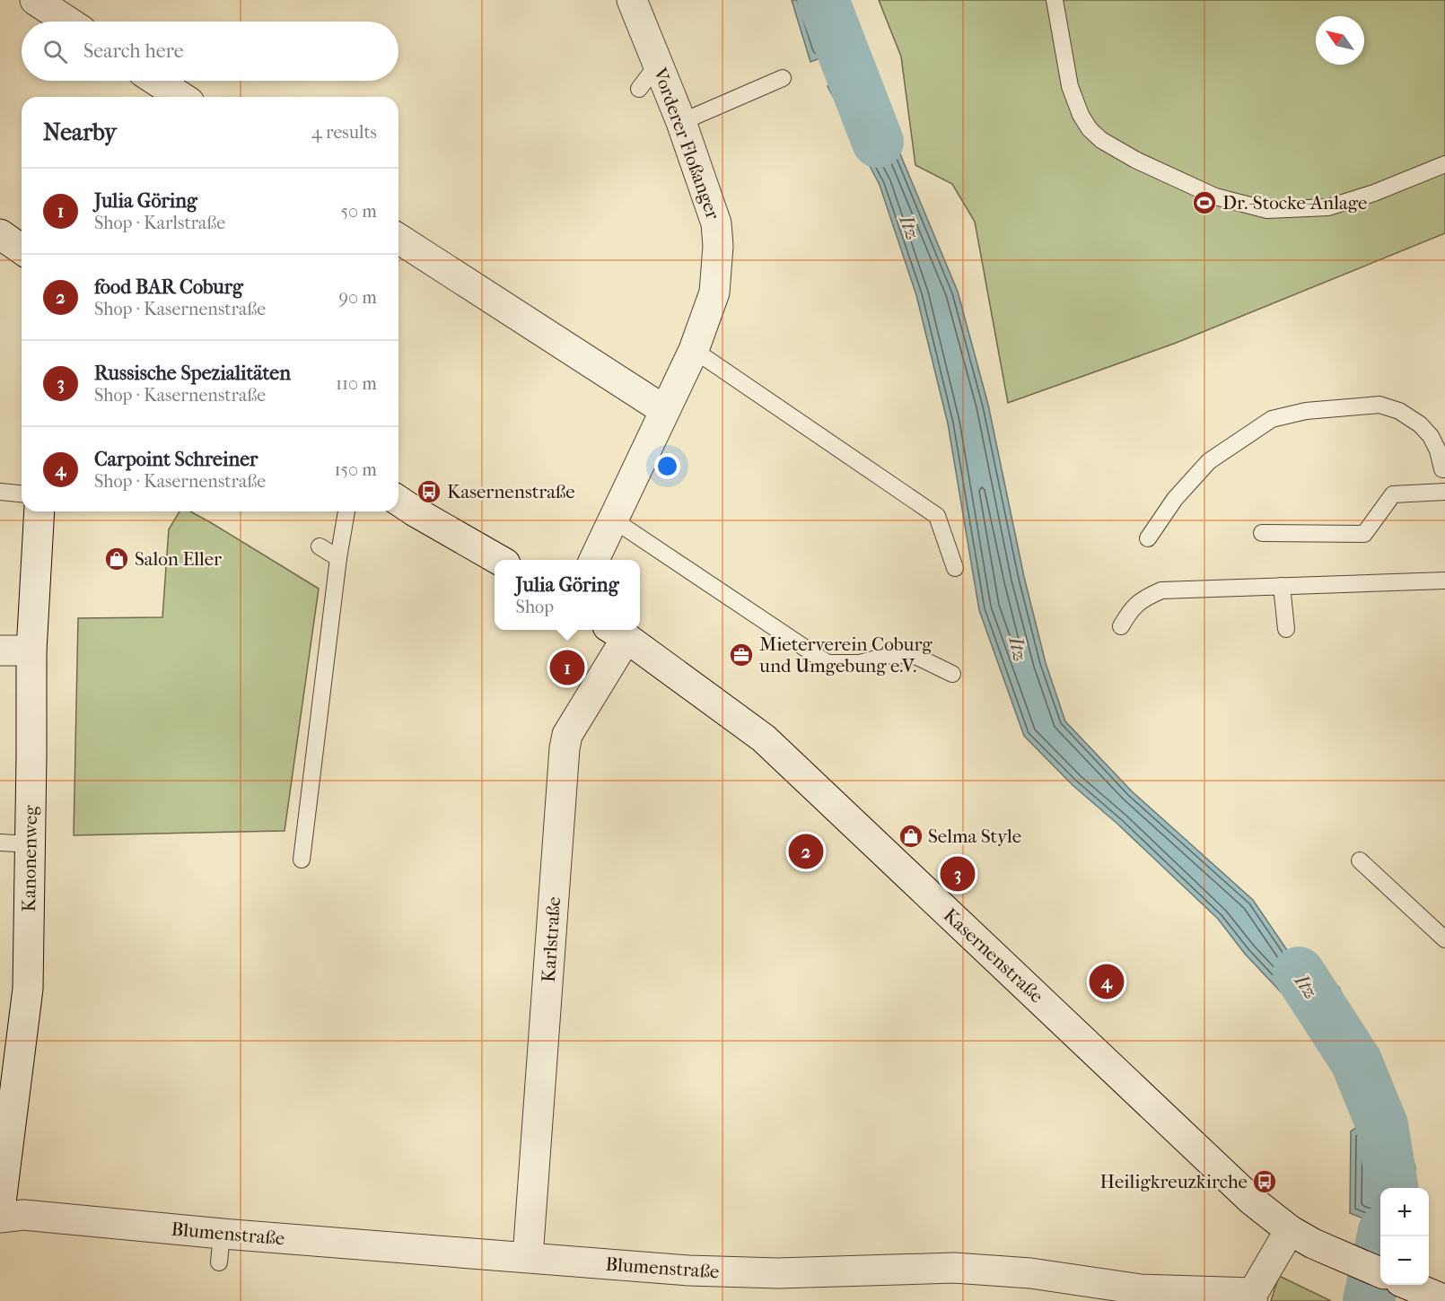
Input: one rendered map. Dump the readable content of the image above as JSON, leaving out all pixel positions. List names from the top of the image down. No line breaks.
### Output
{"streets":{"street":["Vorderer Floßanger","Kanonenweg","Karlstraße","Kasernenstraße","Blumenstraße"]},"crossings":[["Karlstraße","Kasernenstraße"],["Karlstraße","Blumenstraße"],["Kasernenstraße","Blumenstraße"]],"water":["Itz"],"places":{"sports":["Dr.-Stocke-Anlage"],"bus stop":["Kasernenstraße","Heiligkreuzkirche"],"shop":["Salon Eller","Selma Style"],"office":["Mieterverein Coburg und Umgebung e.V."]},"north":"top left","page":{"search":"Search here","heading":["Nearby","4 results"],"list":[{"mark":"1","name":"Julia Göring","note":"Shop · Karlstraße","value":"50 m"},{"mark":"2","name":"food BAR Coburg","note":"Shop · Kasernenstraße","value":"90 m"},{"mark":"3","name":"Russische Spezialitäten","note":"Shop · Kasernenstraße","value":"110 m"},{"mark":"4","name":"Carpoint Schreiner","note":"Shop · Kasernenstraße","value":"150 m"}],"popup":["Julia Göring","Shop"],"pins":["1","2","3","4"],"map_buttons":["+","−"]}}
